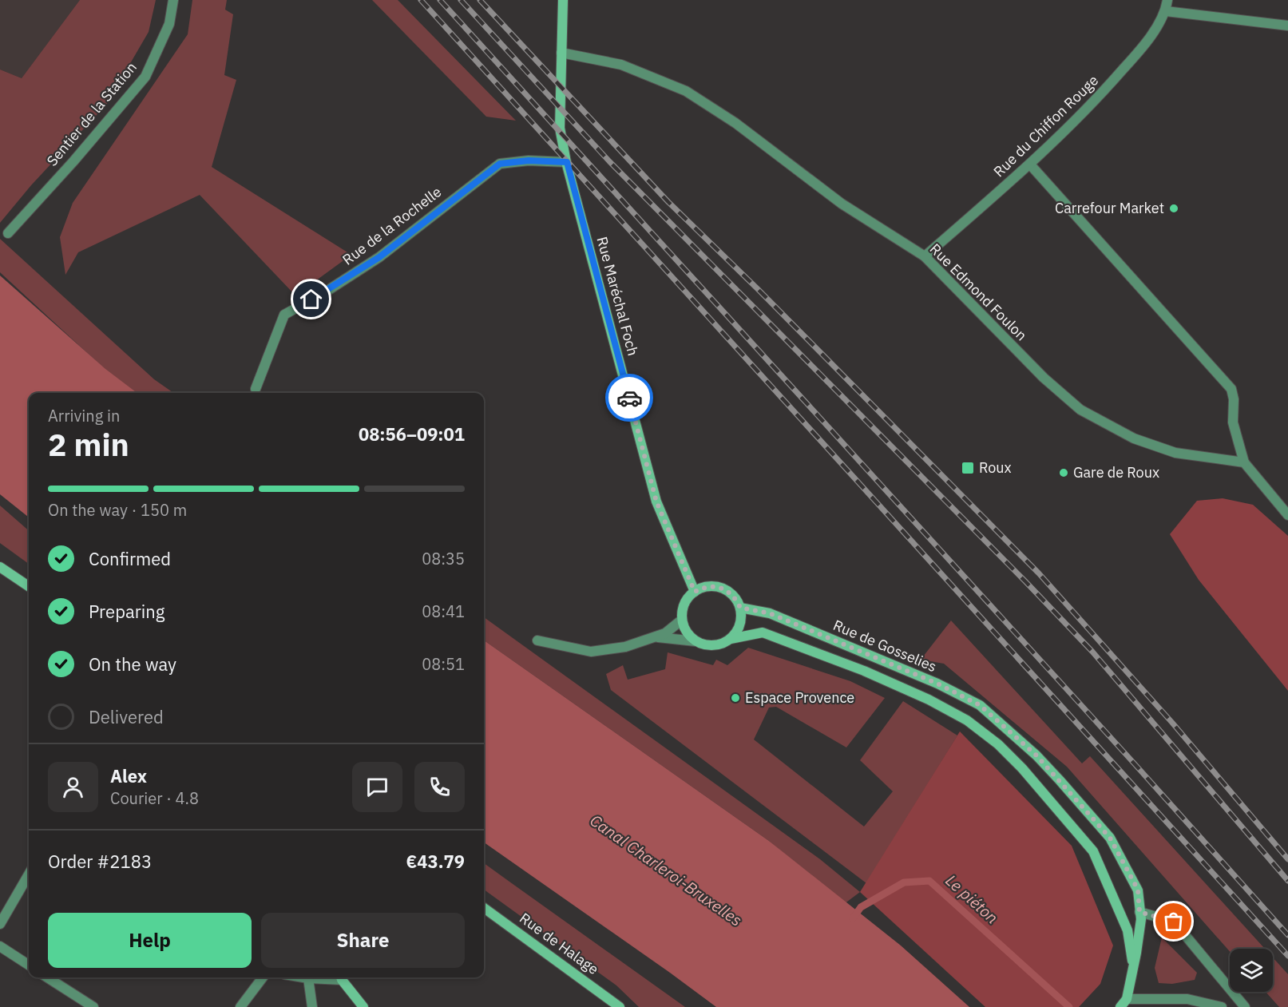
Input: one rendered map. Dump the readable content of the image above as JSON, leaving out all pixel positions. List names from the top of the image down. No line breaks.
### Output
{"streets":{"street":["Sentier de la Station","Rue du Chiffon Rouge","Rue de la Rochelle","Rue Edmond Foulon","Rue Maréchal Foch","Rue de Gosselies","Rue de Halage"]},"crossings":[["Rue du Chiffon Rouge","Rue Edmond Foulon"],["Rue de la Rochelle","Rue Maréchal Foch"],["Rue Edmond Foulon","Rue Maréchal Foch"],["Rue Maréchal Foch","Rue de Gosselies"]],"water":["Canal Charleroi-Bruxelles","Le piéton"],"places":{"other":["Carrefour Market","Gare de Roux","Espace Provence"],"transit":["Roux"]},"page":{"heading":["2 min","Arriving in","08:56–09:01"],"panel":["Alex","Courier · 4.8","Order #2183","€43.79"],"bar":"On the way · 150 m","list":[["Confirmed","08:35"],["Preparing","08:41"],["On the way","08:51"],"Delivered"],"buttons":["Help","Share"]}}
